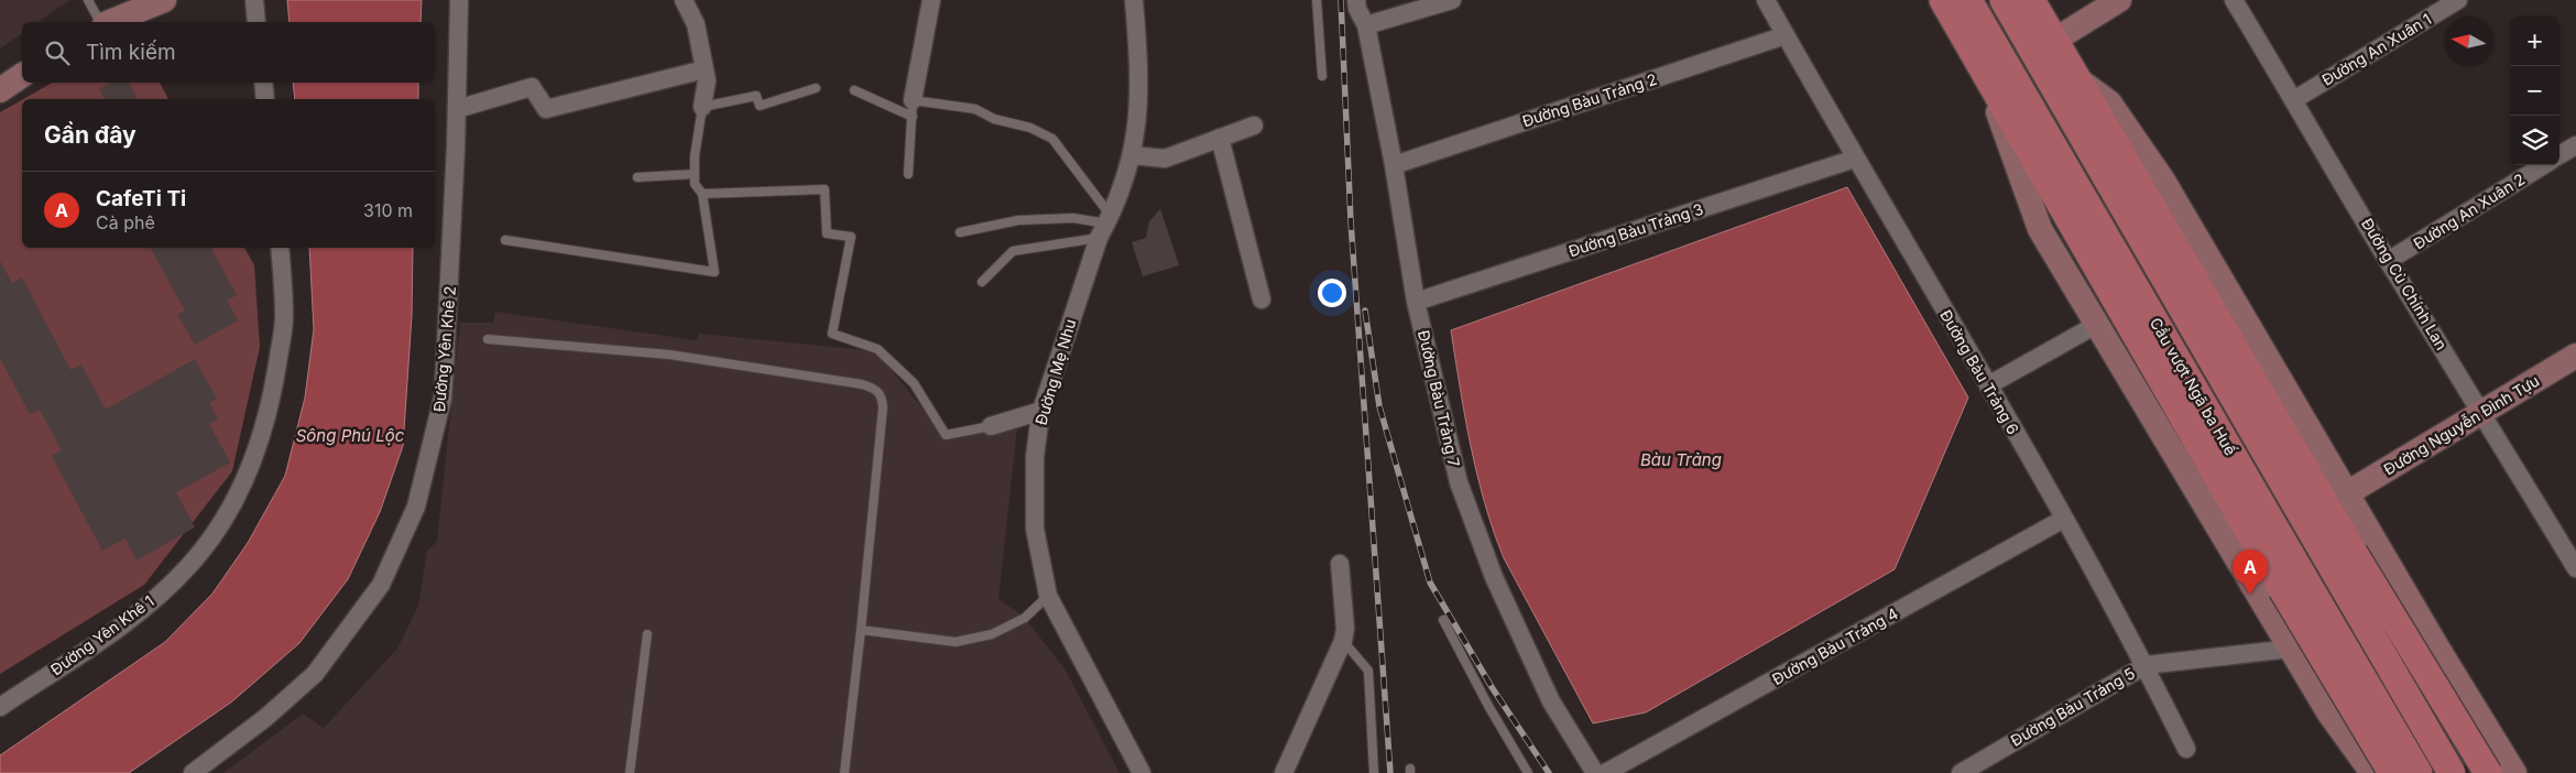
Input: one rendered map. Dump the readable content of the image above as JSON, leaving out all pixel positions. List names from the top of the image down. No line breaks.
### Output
{"streets":{"main road":["Cầu vượt Ngã ba Huế"],"street":["Đường An Xuân 1","Đường Bàu Trảng 2","Đường An Xuân 2","Đường Bàu Trảng 3","Đường Cù Chính Lan","Đường Yên Khê 2","Đường Mẹ Nhu","Đường Bàu Trảng 6","Đường Bàu Trảng 7","Đường Nguyễn Đình Tựu","Đường Yên Khê 1","Đường Bàu Trảng 4","Đường Bàu Trảng 5"]},"crossings":[["Đường An Xuân 1","Đường Cù Chính Lan"],["Đường Bàu Trảng 2","Đường Bàu Trảng 6"],["Đường Bàu Trảng 2","Đường Bàu Trảng 7"],["Đường An Xuân 2","Đường Cù Chính Lan"],["Đường Bàu Trảng 3","Đường Bàu Trảng 6"],["Đường Bàu Trảng 3","Đường Bàu Trảng 7"],["Đường Cù Chính Lan","Đường Nguyễn Đình Tựu"],["Đường Bàu Trảng 6","Đường Bàu Trảng 4"],["Đường Bàu Trảng 6","Đường Bàu Trảng 5"]],"water":["Sông Phú Lộc","Bàu Trảng"],"north":"left","page":{"map_buttons":["+","−"],"search":"Tìm kiếm","heading":"Gần đây","list":[{"mark":"A","name":"CafeTi Ti","note":"Cà phê","value":"310 m"}],"pins":"A"}}
